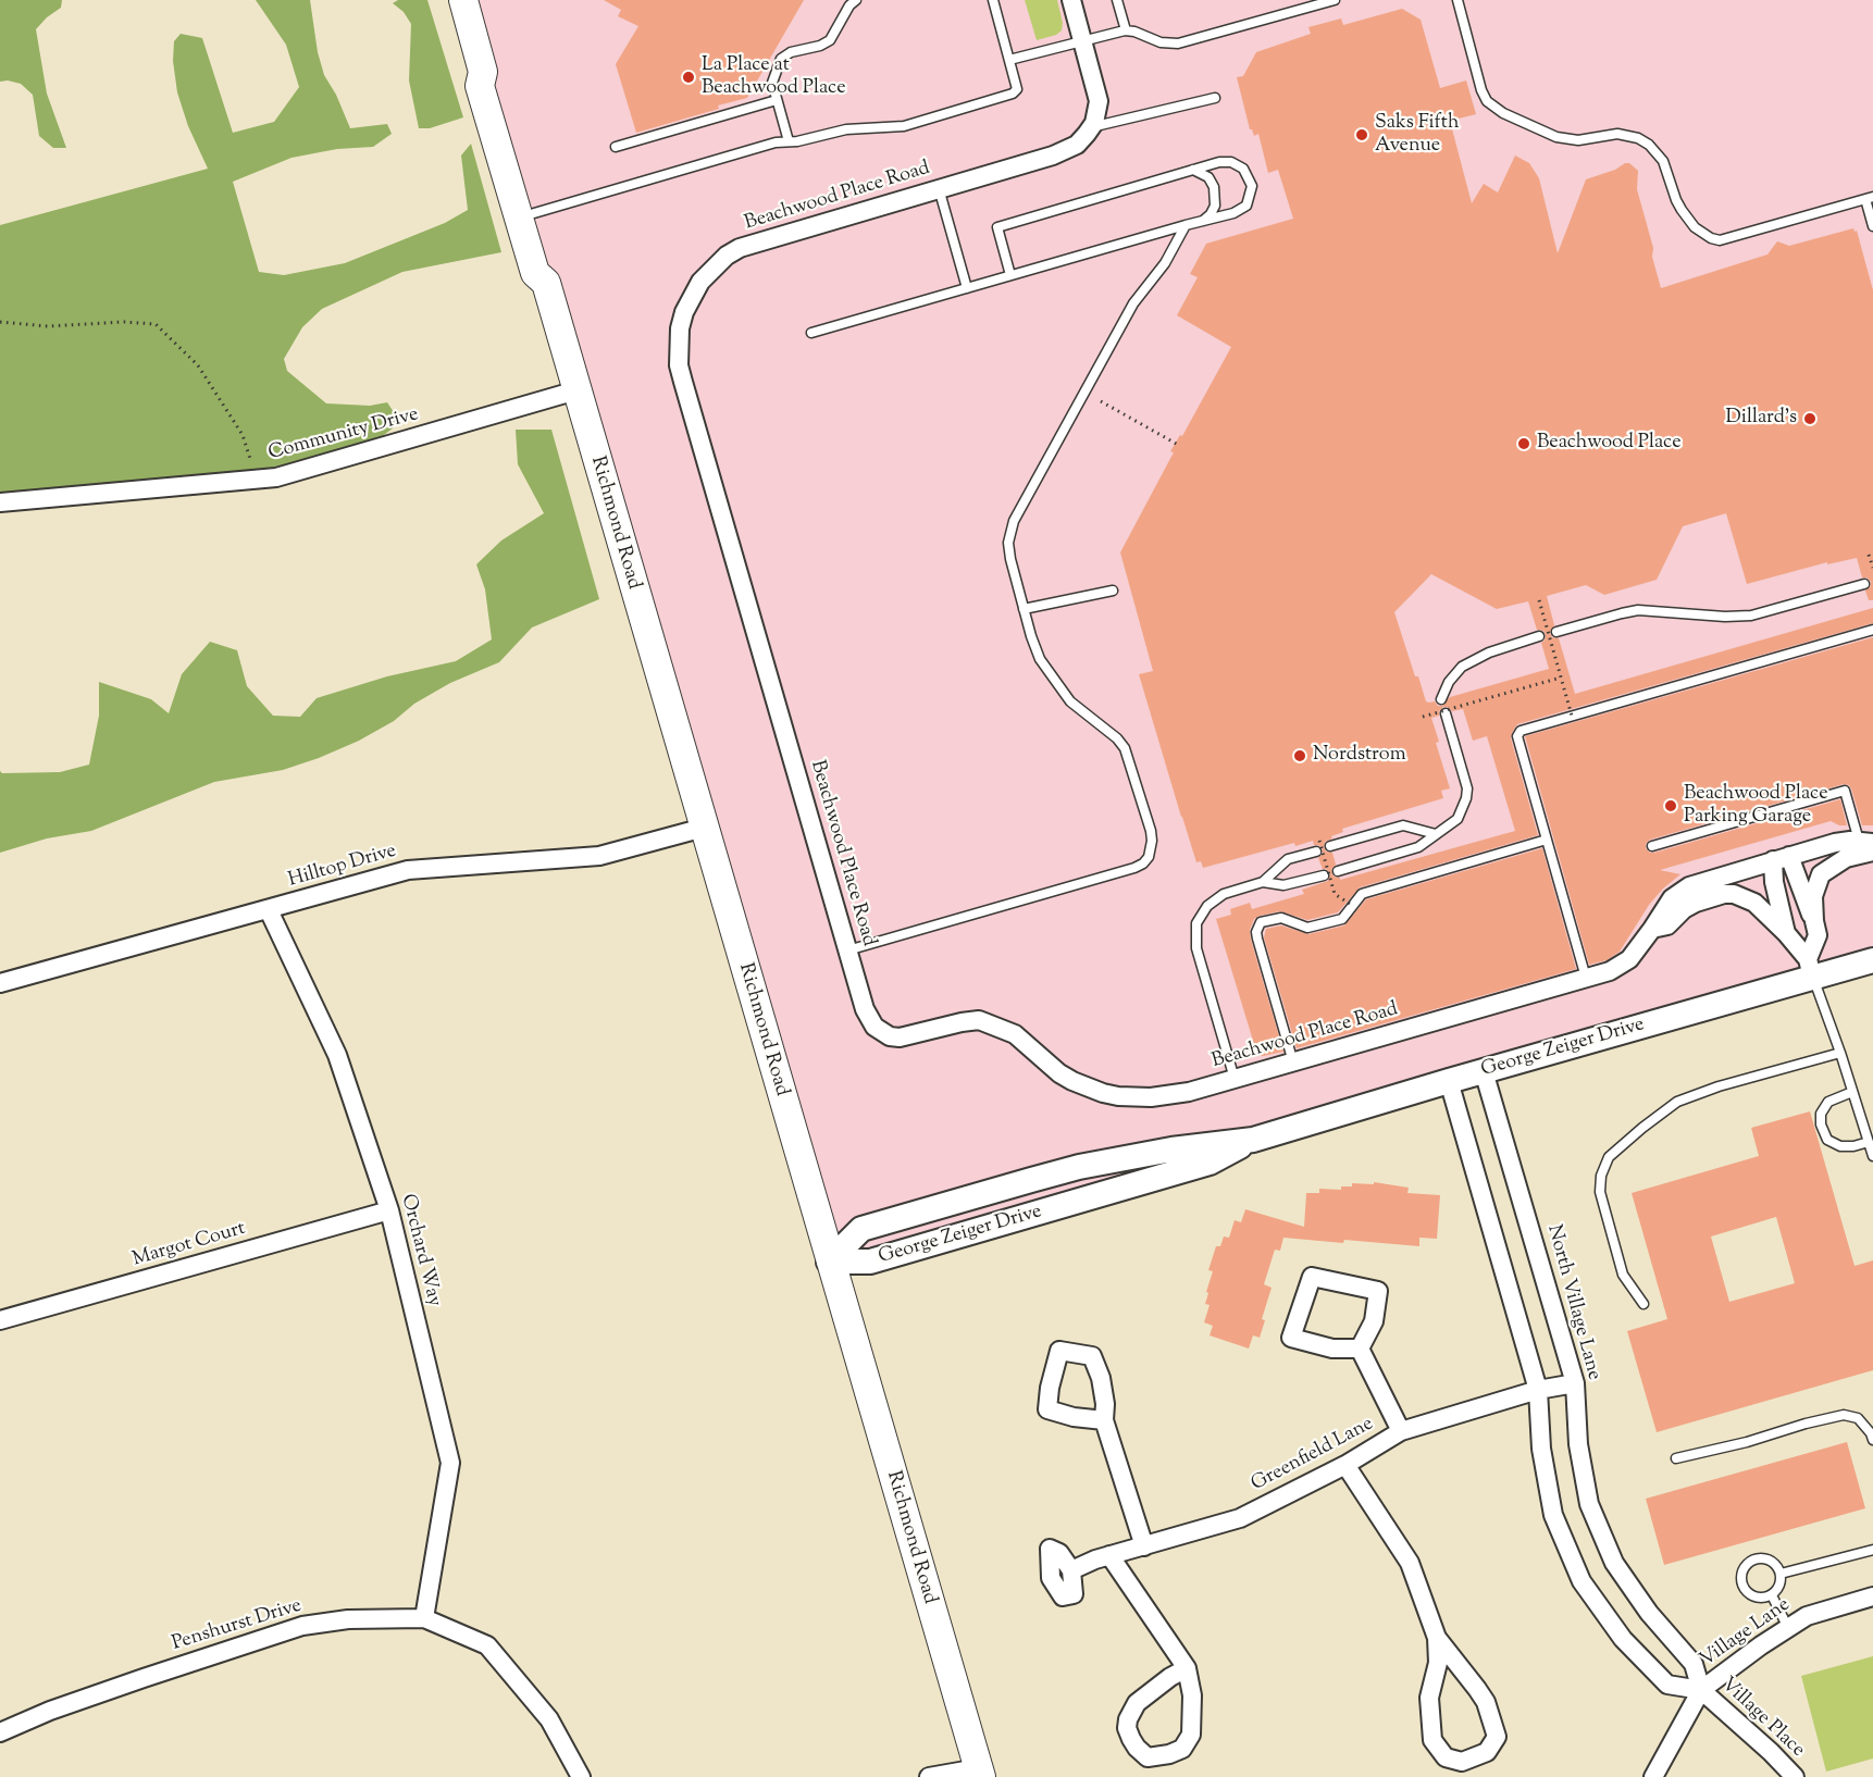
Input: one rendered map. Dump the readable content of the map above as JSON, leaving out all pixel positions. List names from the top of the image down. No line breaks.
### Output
{"streets":{"main road":["Richmond Road"],"street":["Beachwood Place Road","Community Drive","Hilltop Drive","George Zeiger Drive","Margot Court","Orchard Way","North Village Lane","Greenfield Lane","Penshurst Drive","Village Lane","Village Place"]},"crossings":[["Community Drive","Richmond Road"],["Richmond Road","Hilltop Drive"],["Richmond Road","George Zeiger Drive"],["Hilltop Drive","Orchard Way"],["George Zeiger Drive","North Village Lane"],["Margot Court","Orchard Way"],["Orchard Way","Penshurst Drive"],["North Village Lane","Greenfield Lane"],["North Village Lane","Village Lane"],["North Village Lane","Village Place"],["Village Lane","Village Place"]],"places":["La Place at Beachwood Place","Saks Fifth Avenue","Dillard's","Beachwood Place","Nordstrom","Beachwood Place Parking Garage"]}
